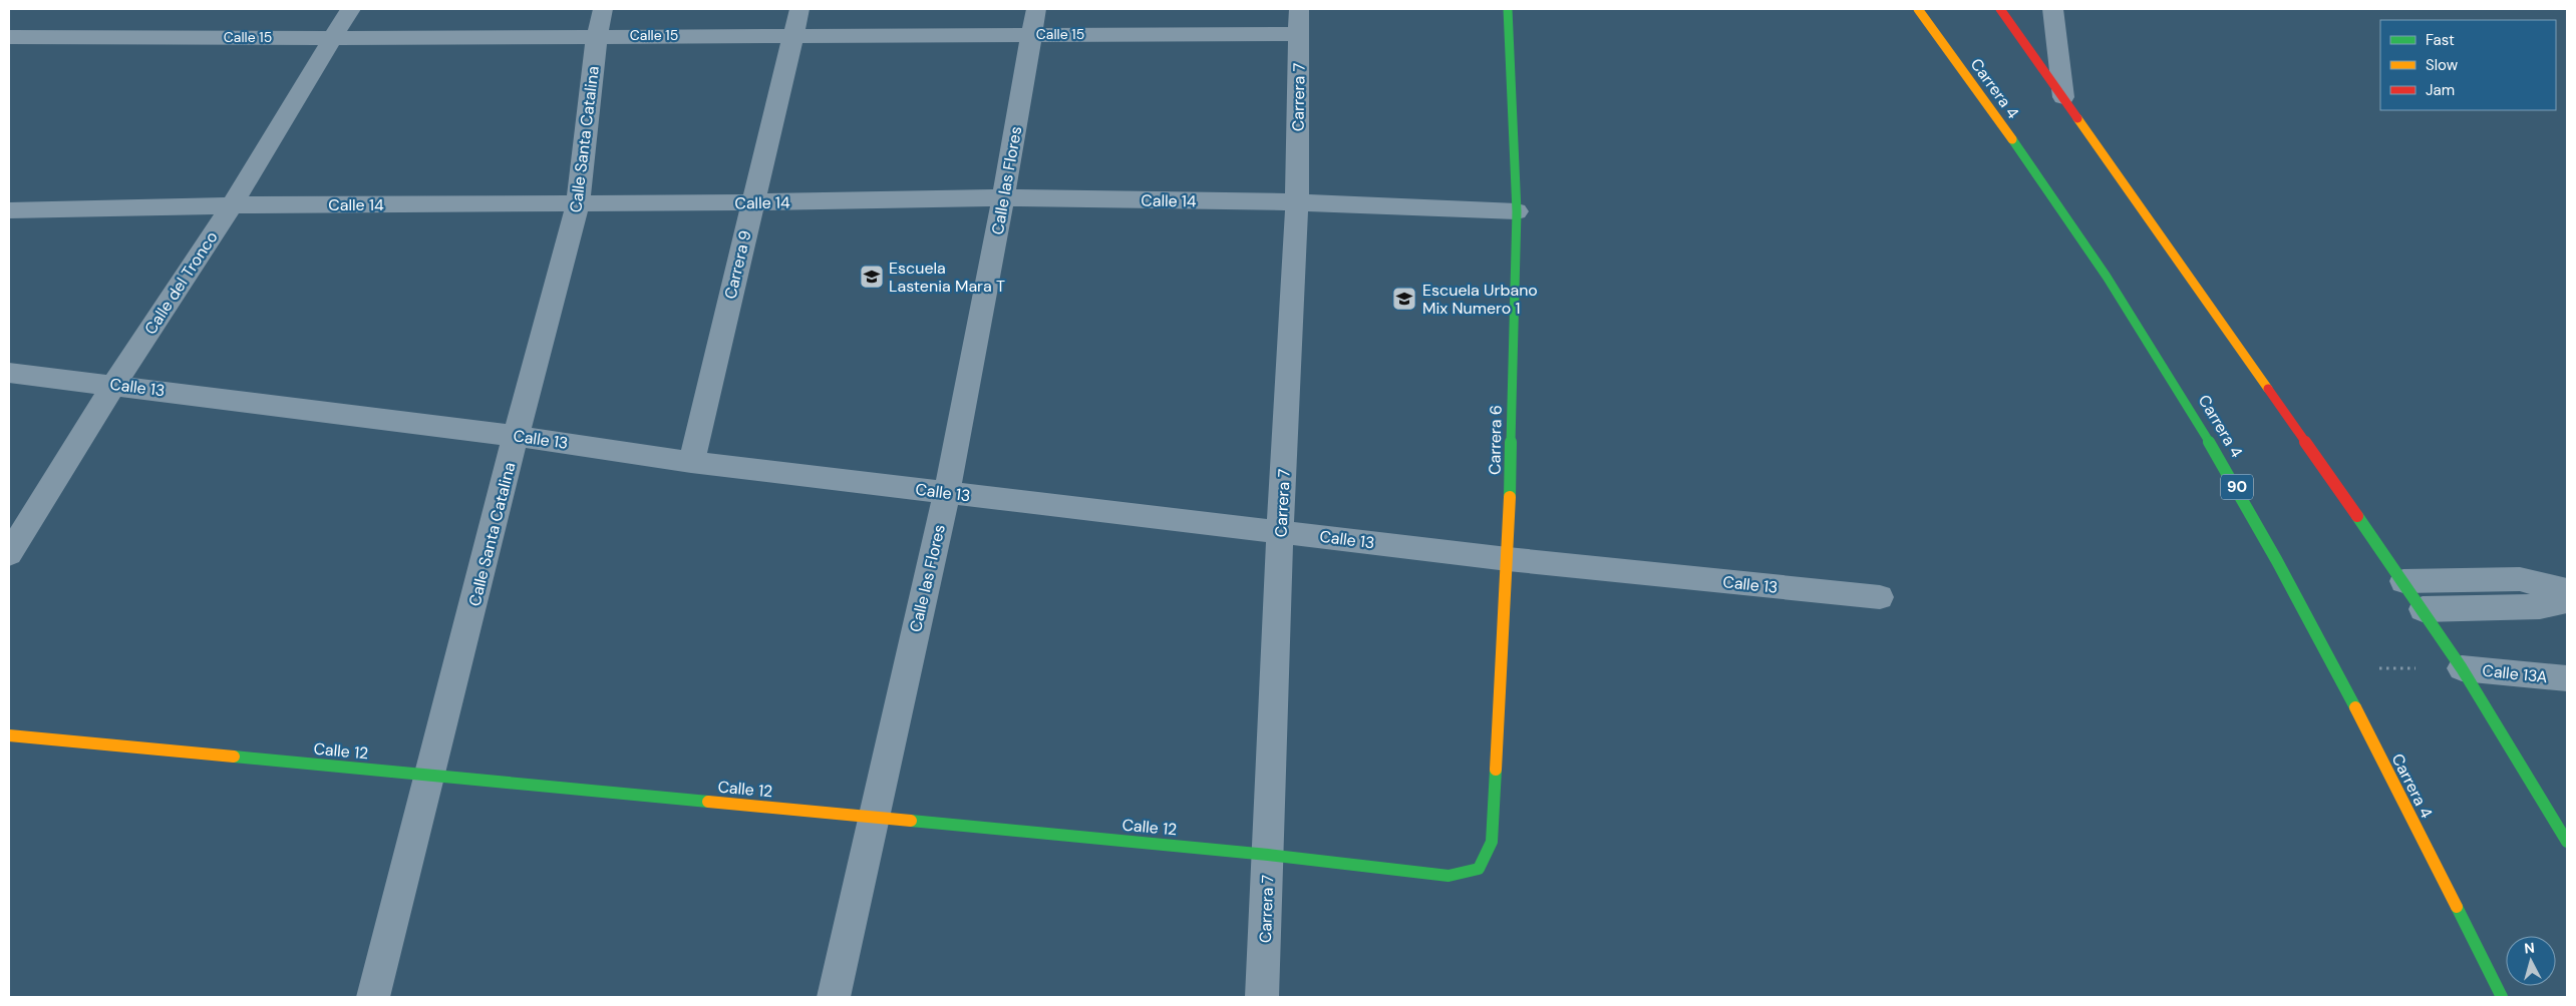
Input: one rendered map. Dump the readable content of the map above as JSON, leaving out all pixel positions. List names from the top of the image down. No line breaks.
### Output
{"streets":{"main road":["Carrera 4","Carrera 6","90","Calle 12"],"street":["Calle 15","Carrera 7","Calle Santa Catalina","Calle las Flores","Calle 14","Carrera 9","Calle del Tronco","Calle 13","Calle 13A"]},"crossings":[["Calle 15","Carrera 7"],["Calle 15","Calle Santa Catalina"],["Calle 15","Calle las Flores"],["Calle 15","Carrera 9"],["Calle 15","Calle del Tronco"],["Carrera 7","Calle 14"],["Carrera 7","Calle 13"],["Carrera 7","Calle 12"],["Calle Santa Catalina","Calle 14"],["Calle Santa Catalina","Calle 13"],["Calle Santa Catalina","Calle 12"],["Calle las Flores","Calle 14"],["Calle las Flores","Calle 13"],["Calle las Flores","Calle 12"],["Calle 14","Carrera 9"],["Calle 14","Calle del Tronco"],["Calle 14","Carrera 6"],["Carrera 9","Calle 13"],["Calle del Tronco","Calle 13"],["Calle 13","Carrera 6"],["Carrera 6","Calle 12"]],"places":{"school or university":["Escuela Lastenia Mara T","Escuela Urbano Mix Numero 1"]},"legend":["Fast","Slow","Jam"],"north":"top"}
